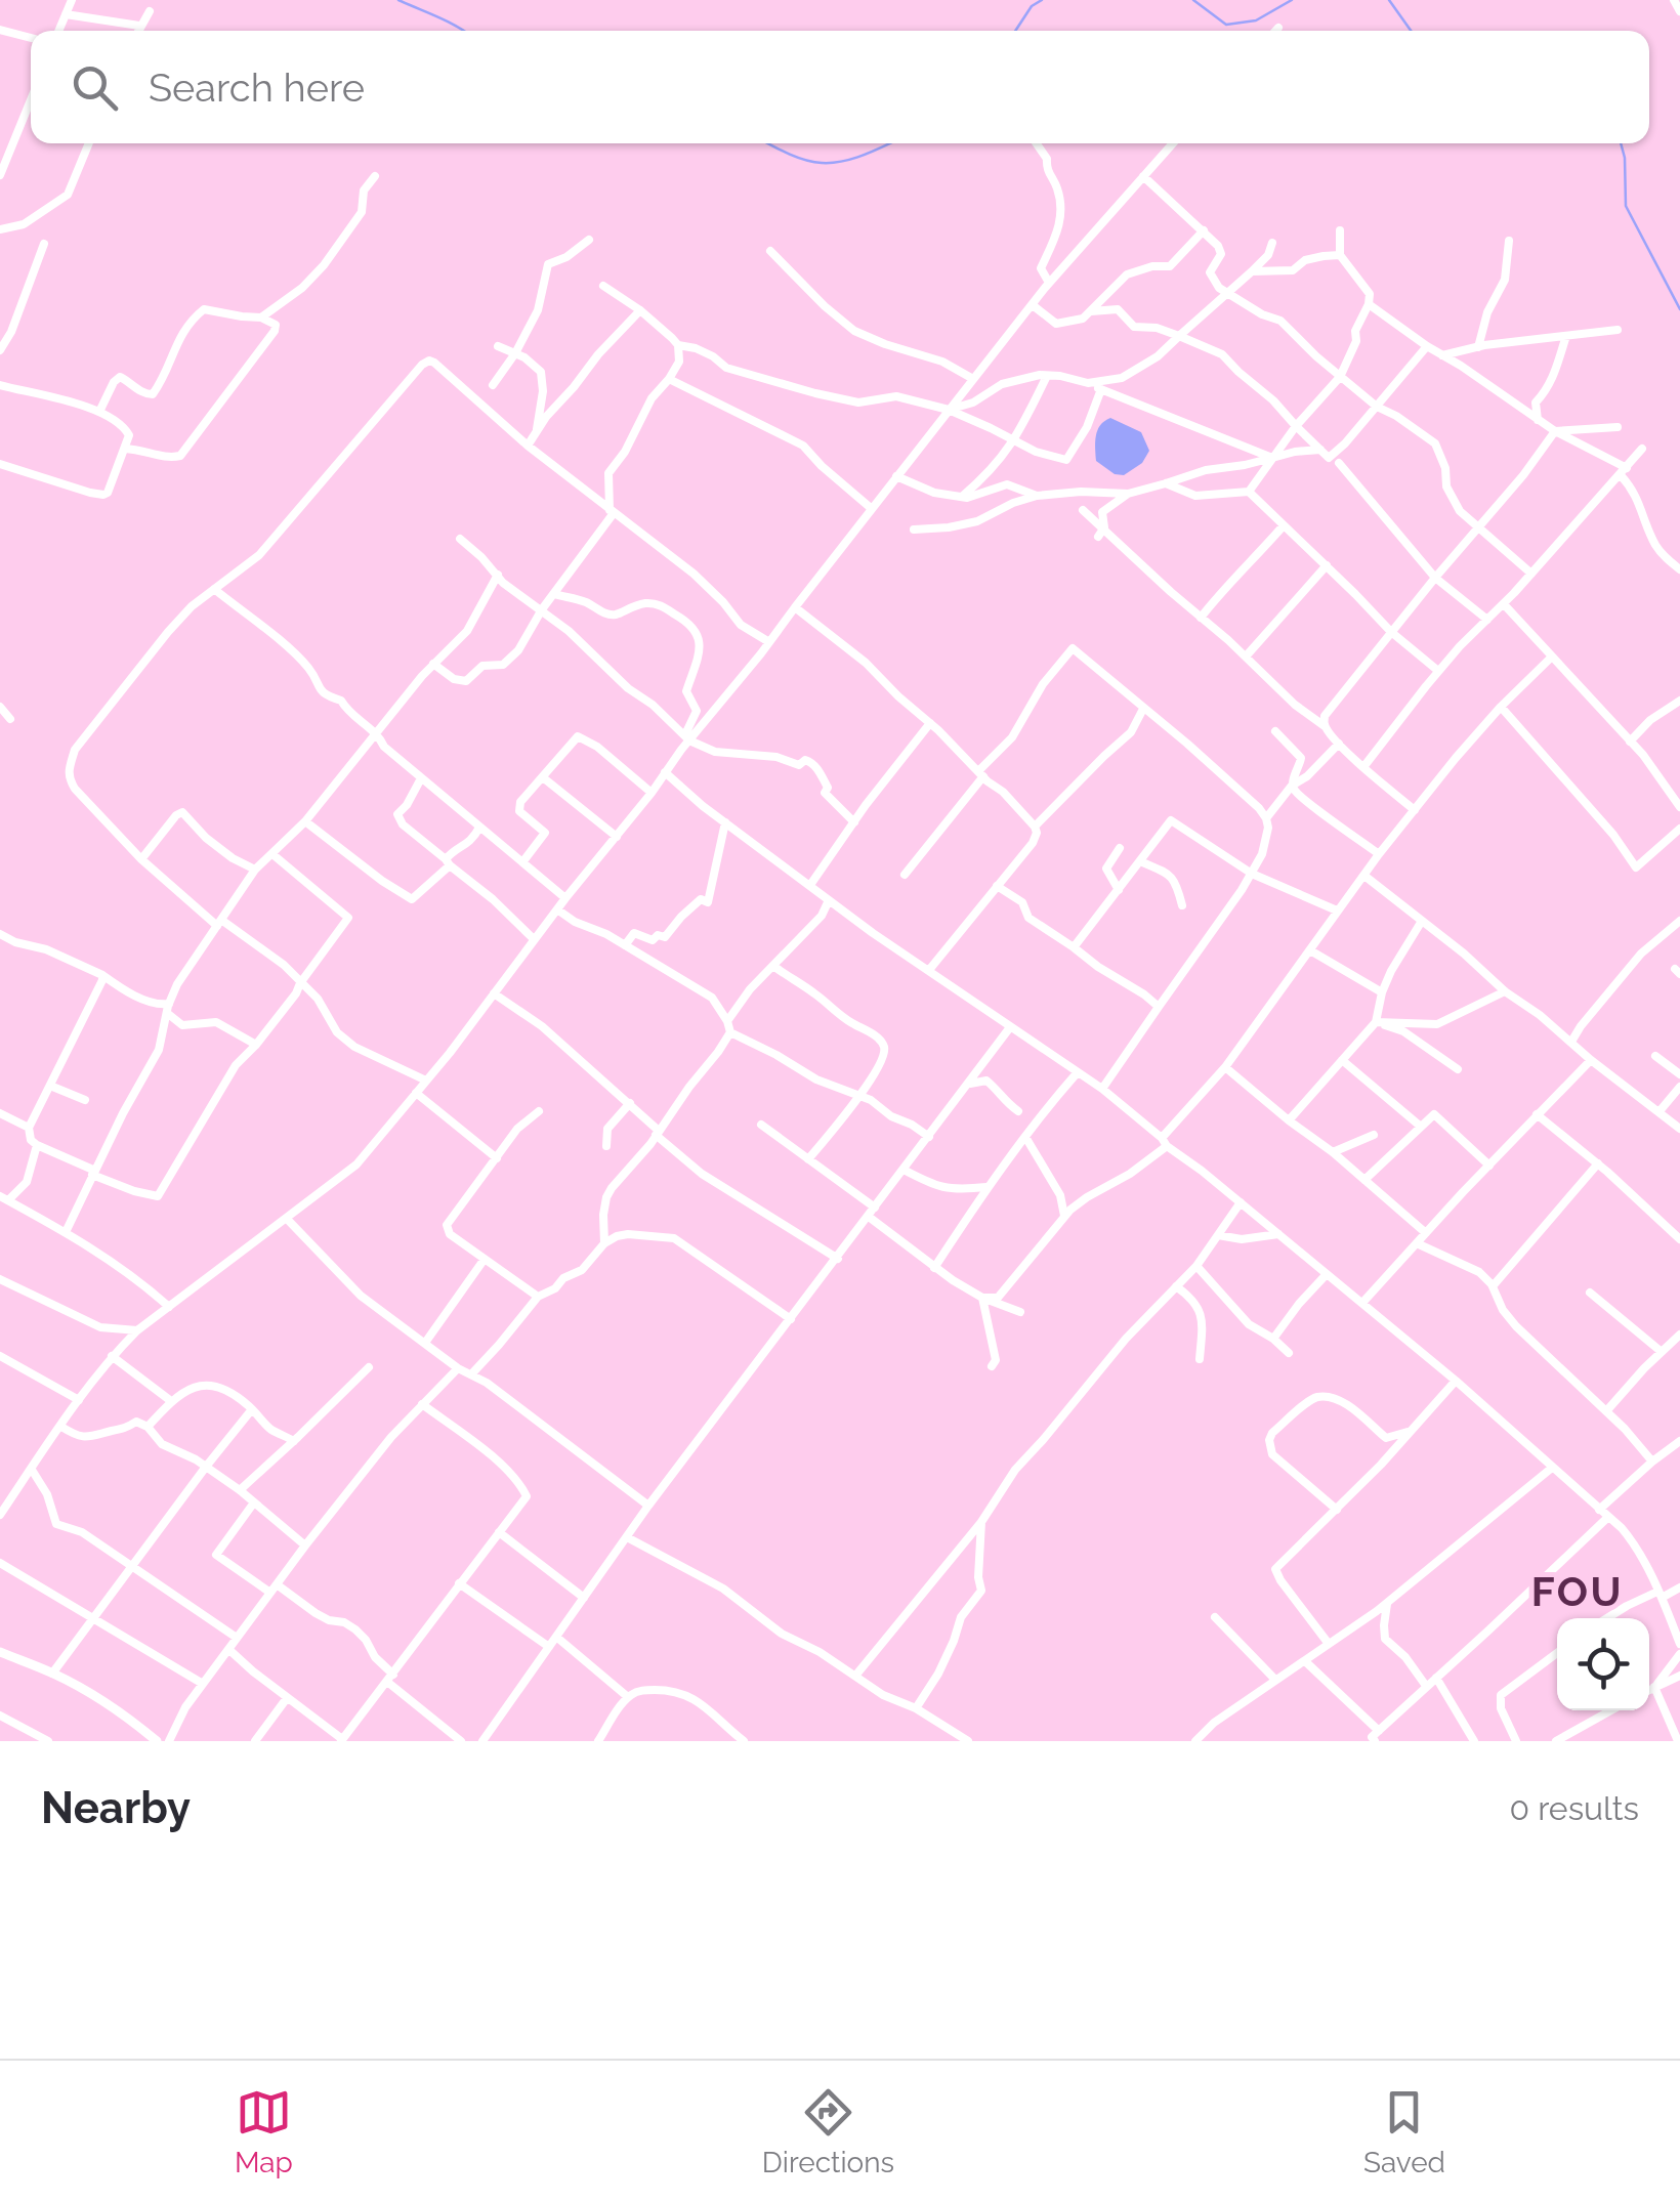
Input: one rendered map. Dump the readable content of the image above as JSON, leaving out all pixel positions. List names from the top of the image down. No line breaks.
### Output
{"districts":["FOU"],"page":{"search":"Search here","heading":["Nearby","0 results"],"nav":["Map","Directions","Saved"]}}
